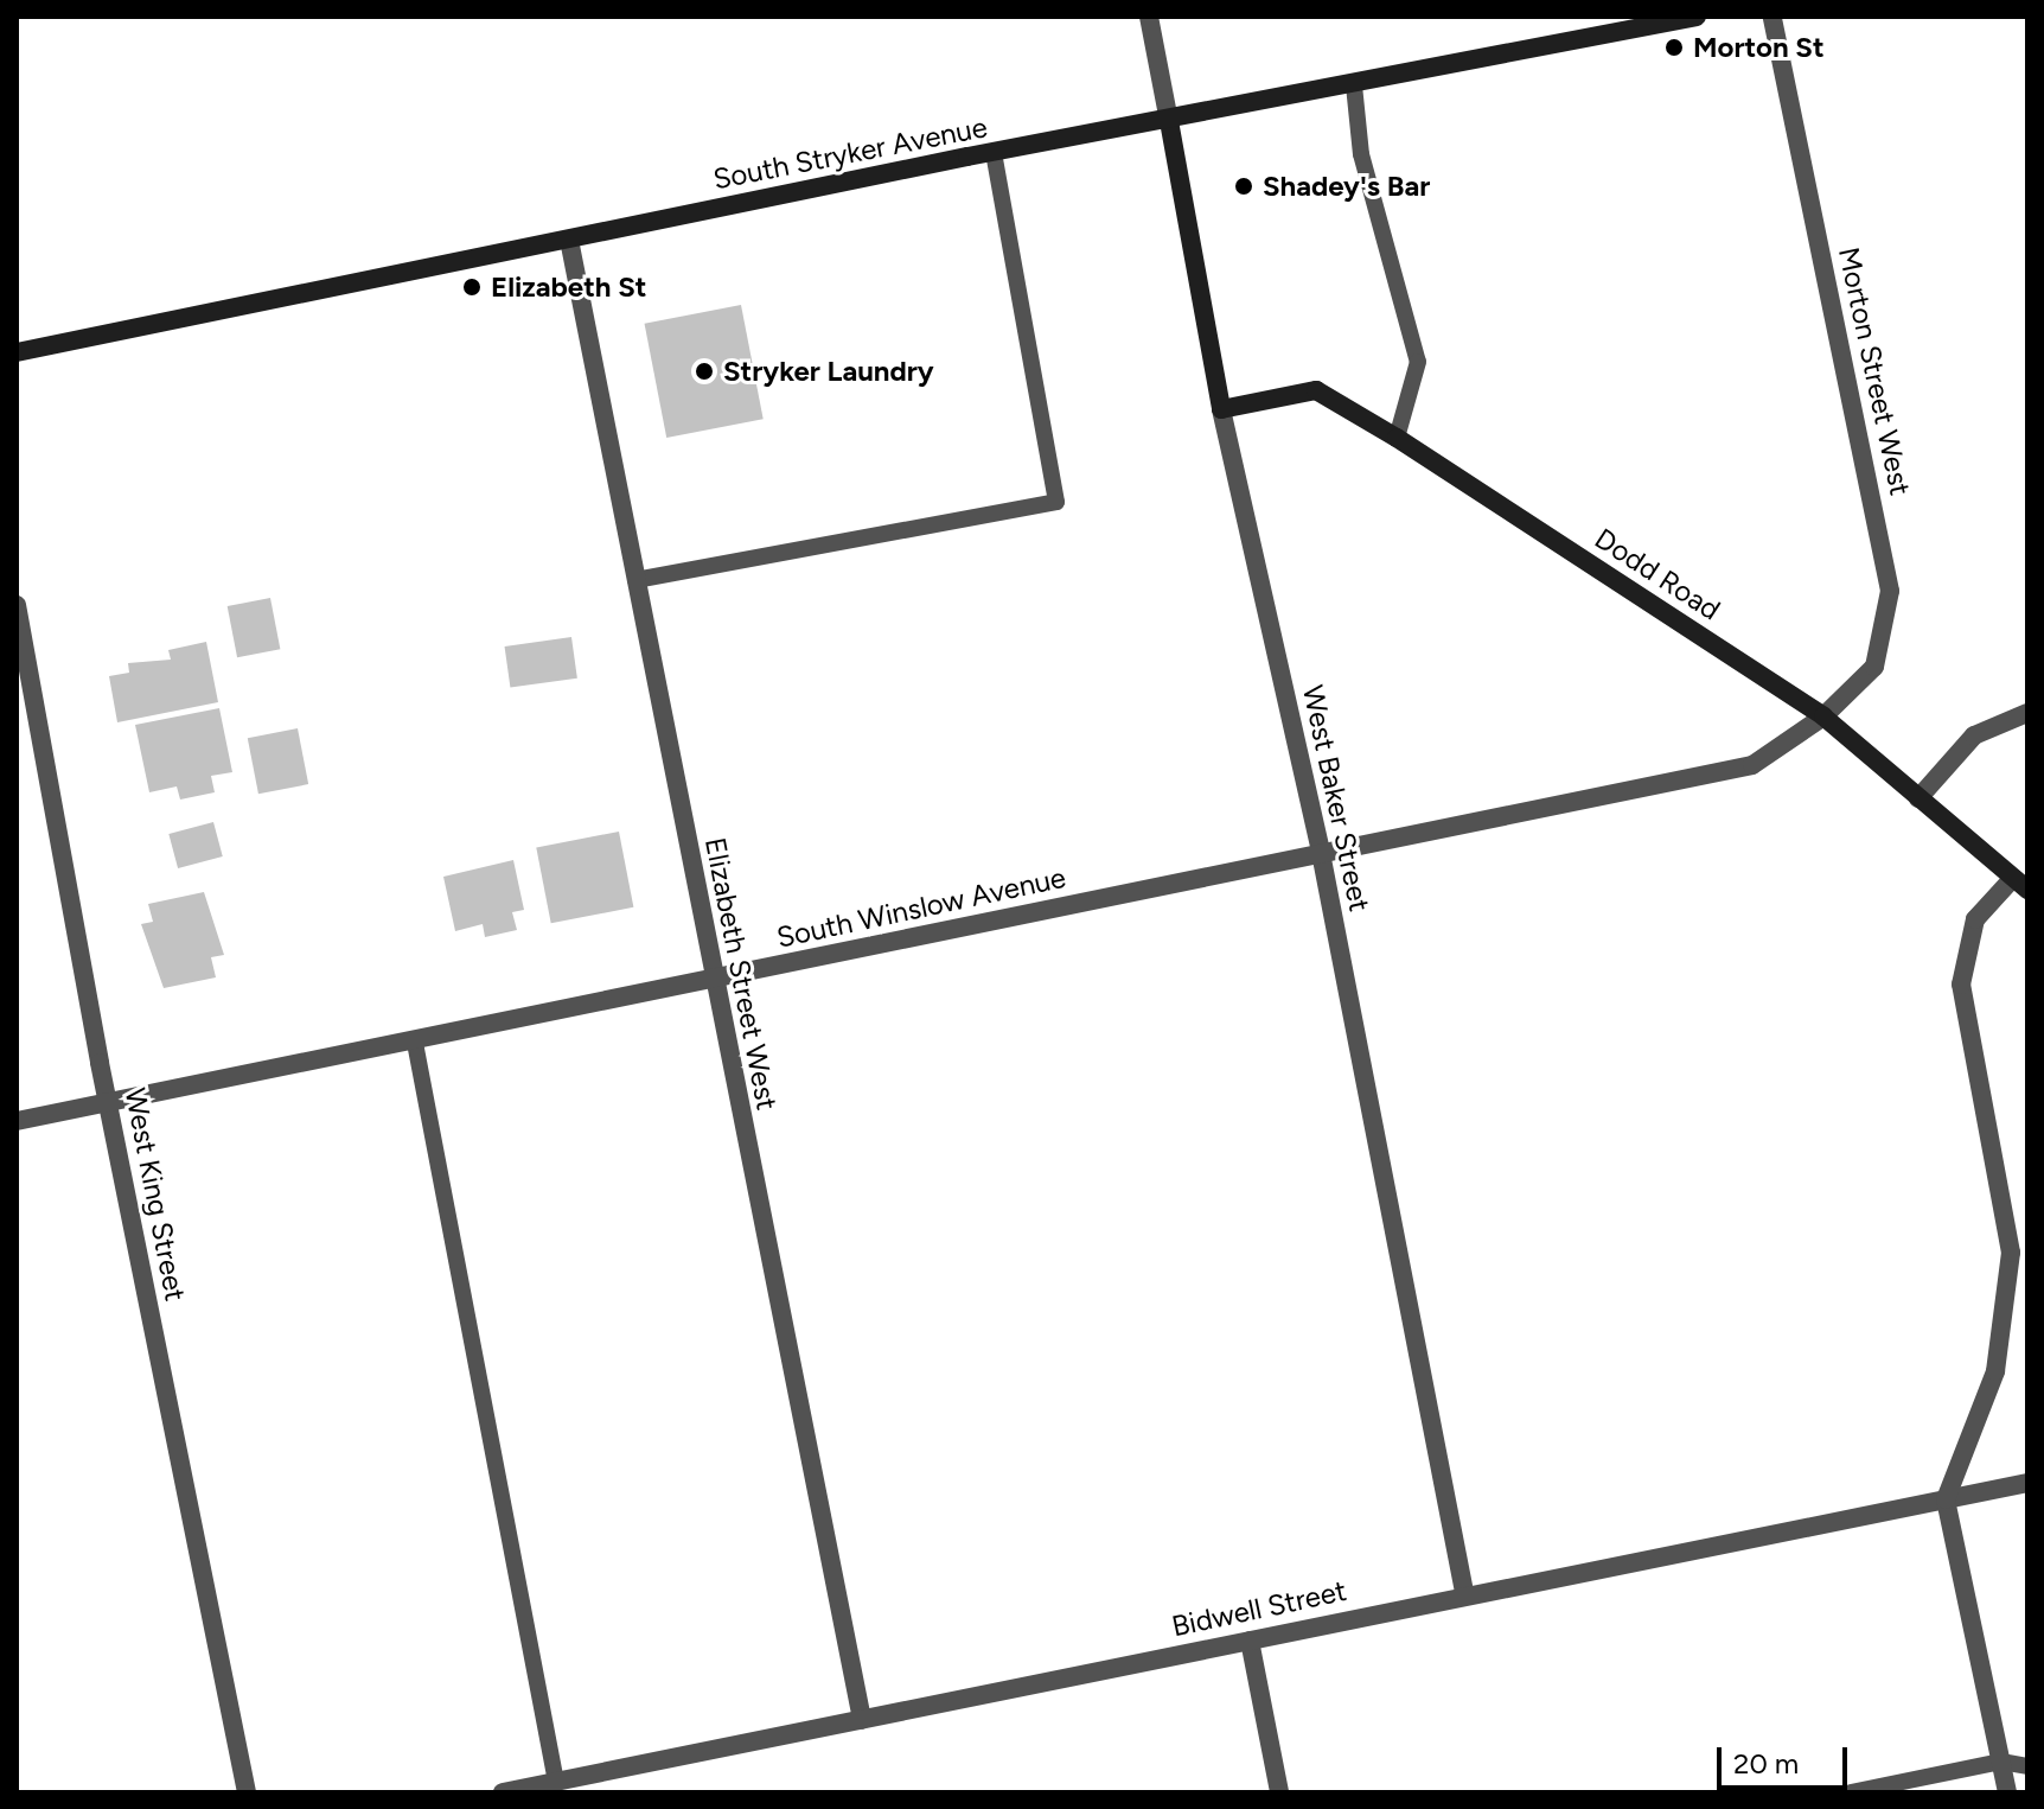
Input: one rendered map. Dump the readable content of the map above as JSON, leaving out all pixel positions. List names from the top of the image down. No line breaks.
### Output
{"streets":{"street":["South Stryker Avenue","Morton Street West","Dodd Road","West Baker Street","South Winslow Avenue","Elizabeth Street West","West King Street","Bidwell Street"]},"crossings":[["South Stryker Avenue","West Baker Street"],["South Stryker Avenue","Elizabeth Street West"],["Morton Street West","Dodd Road"],["Morton Street West","South Winslow Avenue"],["Dodd Road","West Baker Street"],["Dodd Road","South Winslow Avenue"],["West Baker Street","South Winslow Avenue"],["West Baker Street","Bidwell Street"],["South Winslow Avenue","Elizabeth Street West"],["South Winslow Avenue","West King Street"],["Elizabeth Street West","Bidwell Street"]],"places":["Morton St","Shadey's Bar","Elizabeth St","Stryker Laundry"],"scale_bar":"20 m"}
